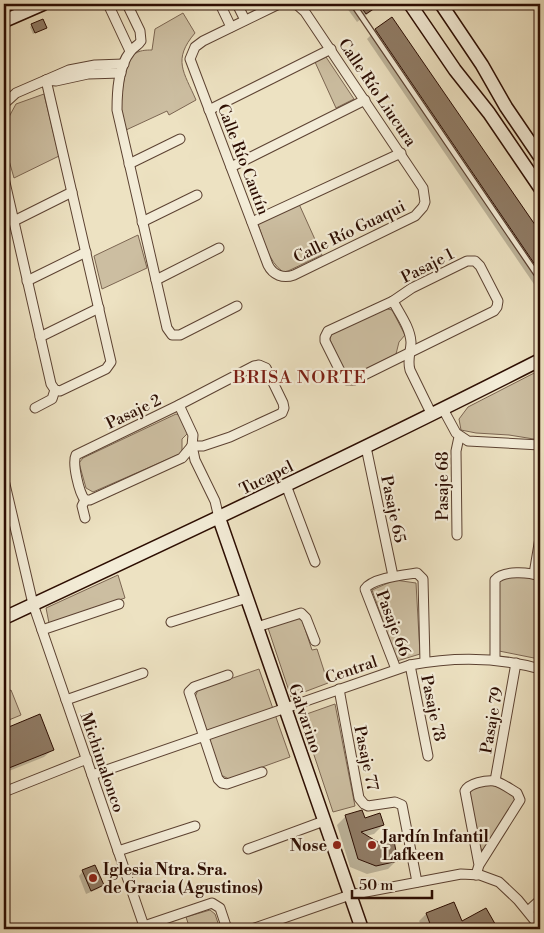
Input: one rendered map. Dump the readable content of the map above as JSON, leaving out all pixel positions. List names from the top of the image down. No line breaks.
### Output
{"streets":{"main road":["Tucapel","Galvarino"],"street":["Calle Río Liucura","Calle Río Cautín","Calle Río Guaqui","Pasaje 1","Pasaje 2","Pasaje 68","Pasaje 65","Pasaje 66","Central","Pasaje 78","Pasaje 79","Pasaje 77","Michimalonco"]},"crossings":[["Calle Río Liucura","Calle Río Guaqui"],["Calle Río Cautín","Calle Río Guaqui"],["Tucapel","Pasaje 65"],["Tucapel","Galvarino"],["Tucapel","Michimalonco"],["Pasaje 65","Pasaje 66"],["Pasaje 66","Central"],["Central","Pasaje 78"],["Central","Galvarino"],["Central","Pasaje 79"],["Central","Pasaje 77"],["Central","Michimalonco"]],"districts":["BRISA NORTE"],"places":["Nose","Jardín Infantil Lafkeen","Iglesia Ntra. Sra. de Gracia (Agustinos)"],"scale_bar":"50 m"}
